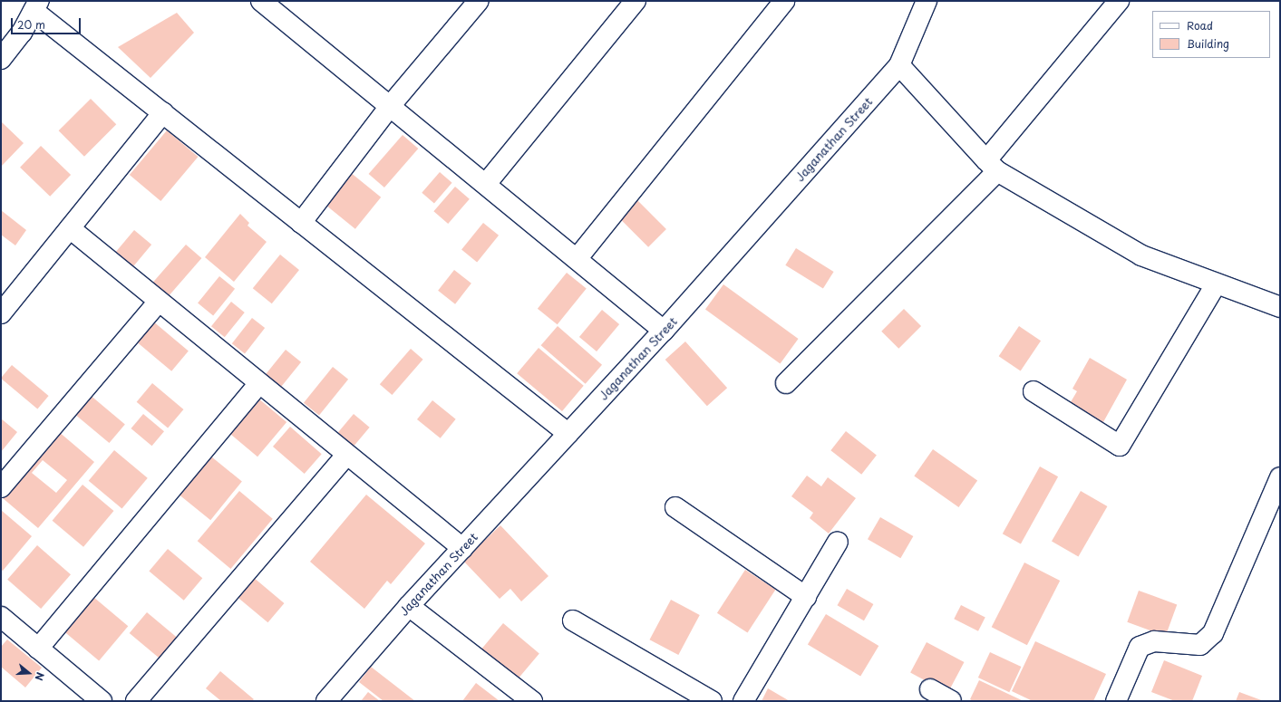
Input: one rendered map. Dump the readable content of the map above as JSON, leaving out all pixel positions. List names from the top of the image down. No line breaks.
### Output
{"streets":{"street":["Jaganathan Street"]},"legend":["Road","Building"],"scale_bar":"20 m","north":"right"}
